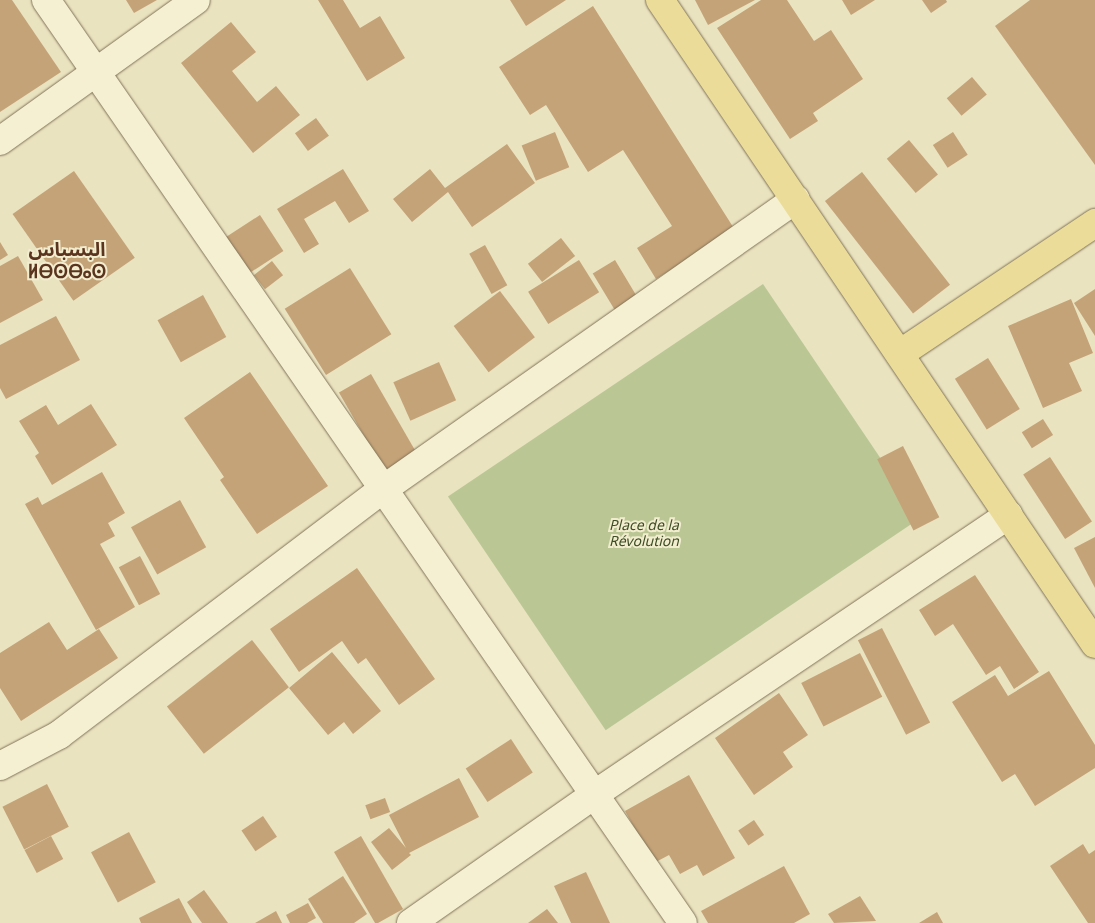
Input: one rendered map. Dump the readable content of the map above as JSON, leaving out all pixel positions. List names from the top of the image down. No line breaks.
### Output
{"districts":["البسباس ⵍⴱⵙⴱⴰⵙ"],"parks":["Place de la Révolution"]}
